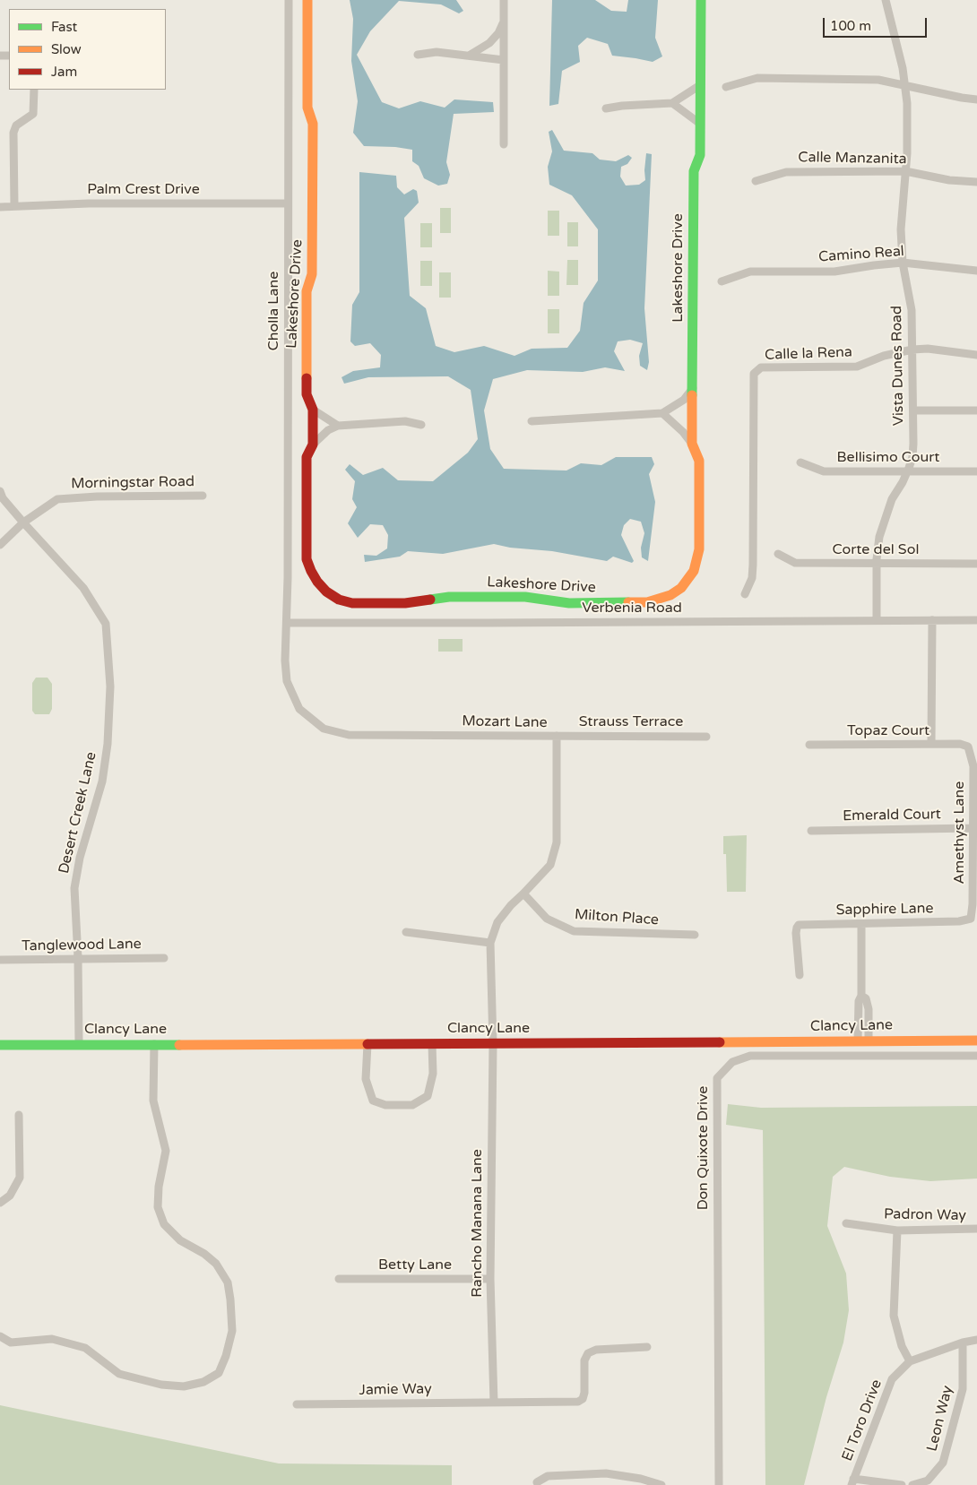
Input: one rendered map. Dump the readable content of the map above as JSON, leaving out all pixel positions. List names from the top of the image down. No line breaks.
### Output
{"streets":{"street":["Calle Manzanita","Palm Crest Drive","Camino Real","Lakeshore Drive","Cholla Lane","Calle la Rena","Vista Dunes Road","Bellisimo Court","Morningstar Road","Corte del Sol","Verbenia Road","Mozart Lane","Strauss Terrace","Topaz Court","Desert Creek Lane","Emerald Court","Amethyst Lane","Sapphire Lane","Milton Place","Tanglewood Lane","Clancy Lane","Don Quixote Drive","Padron Way","Rancho Manana Lane","Betty Lane","Jamie Way","Leon Way","El Toro Drive"]},"crossings":[["Calle Manzanita","Vista Dunes Road"],["Palm Crest Drive","Cholla Lane"],["Camino Real","Vista Dunes Road"],["Cholla Lane","Verbenia Road"],["Cholla Lane","Mozart Lane"],["Calle la Rena","Vista Dunes Road"],["Vista Dunes Road","Bellisimo Court"],["Vista Dunes Road","Corte del Sol"],["Vista Dunes Road","Verbenia Road"],["Morningstar Road","Desert Creek Lane"],["Verbenia Road","Mozart Lane"],["Mozart Lane","Strauss Terrace"],["Mozart Lane","Milton Place"],["Mozart Lane","Clancy Lane"],["Mozart Lane","Rancho Manana Lane"],["Topaz Court","Amethyst Lane"],["Desert Creek Lane","Tanglewood Lane"],["Desert Creek Lane","Clancy Lane"],["Emerald Court","Amethyst Lane"],["Amethyst Lane","Sapphire Lane"],["Clancy Lane","Rancho Manana Lane"],["Rancho Manana Lane","Betty Lane"],["Rancho Manana Lane","Jamie Way"],["Leon Way","El Toro Drive"]],"legend":["Fast","Slow","Jam"],"scale_bar":"100 m"}
